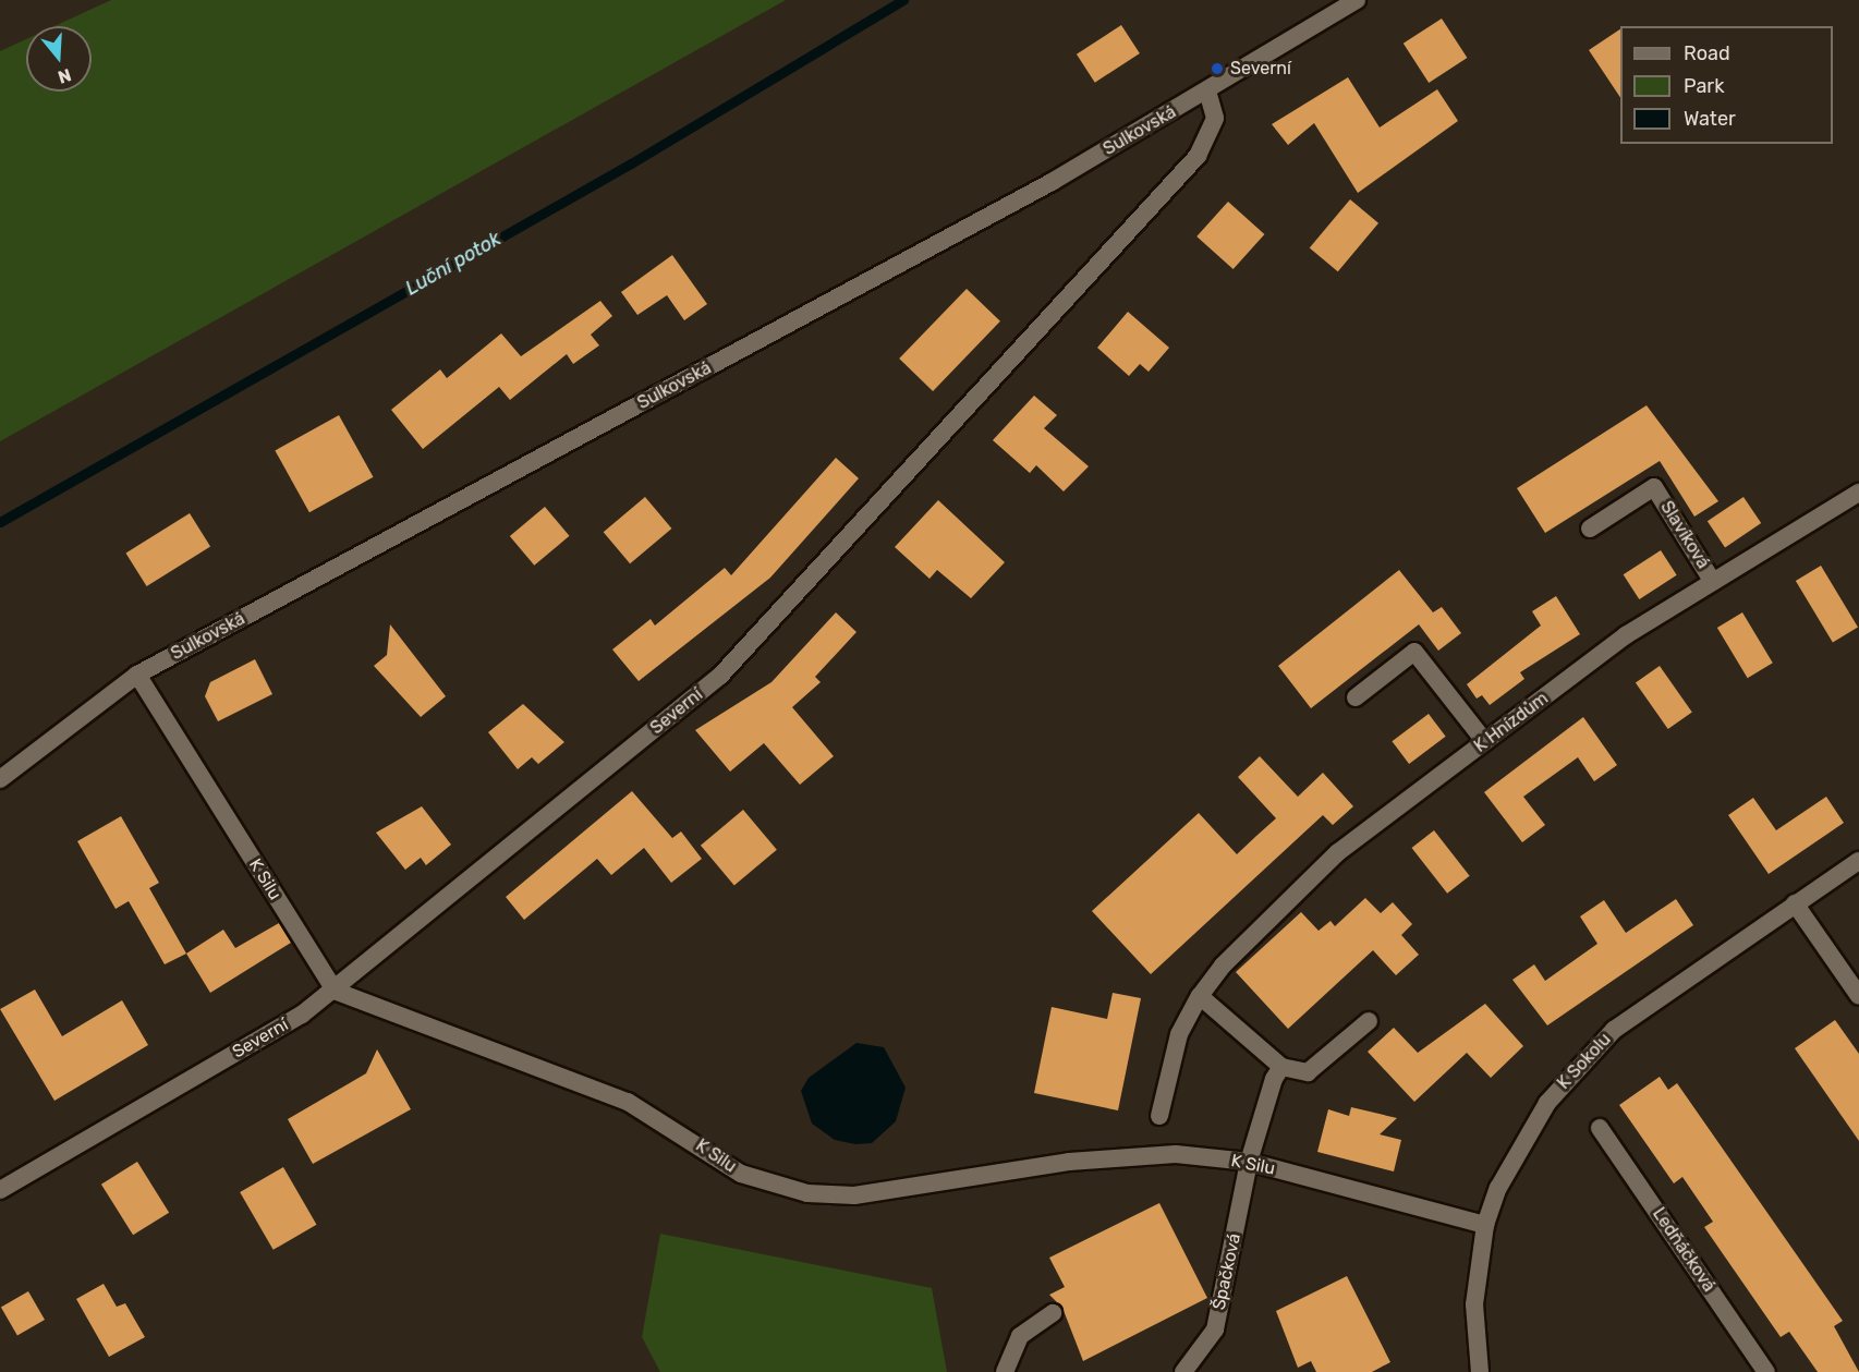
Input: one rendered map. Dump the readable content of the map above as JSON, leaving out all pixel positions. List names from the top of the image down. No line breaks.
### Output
{"streets":{"street":["Sulkovská","Slavíková","Severní","K Hnízdům","K Silu","K Sokolu","Ledňáčková","Špačková"]},"crossings":[["Sulkovská","Severní"],["Sulkovská","K Silu"],["Slavíková","K Hnízdům"],["Severní","K Silu"],["K Silu","K Sokolu"],["K Silu","Špačková"]],"water":["Luční potok"],"places":["Severní"],"legend":["Road","Park","Water"],"north":"bottom"}
